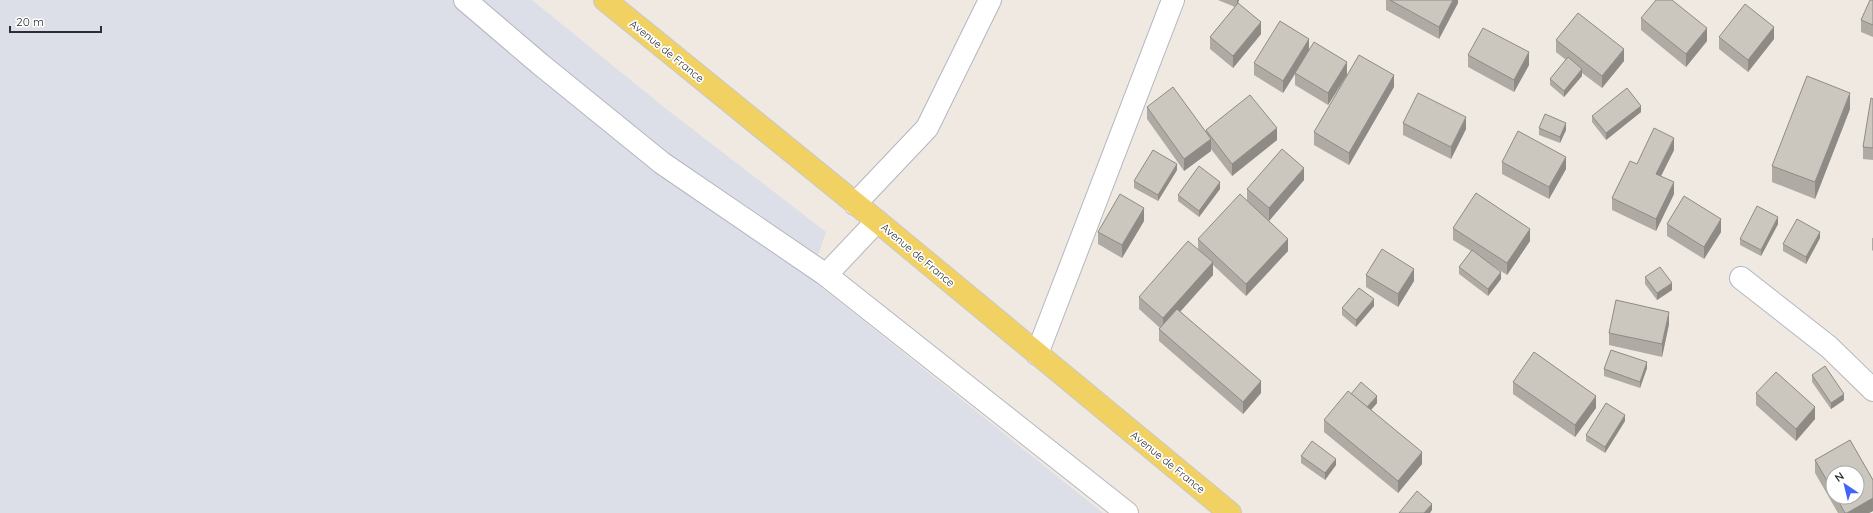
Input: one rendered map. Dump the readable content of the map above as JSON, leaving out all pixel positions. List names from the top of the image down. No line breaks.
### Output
{"streets":{"main road":["Avenue de France"]},"scale_bar":"20 m","north":"top left"}
